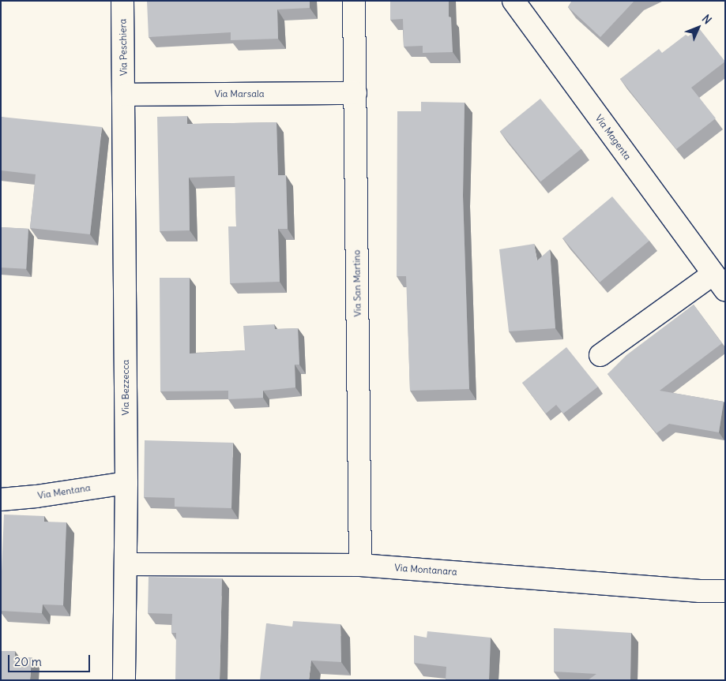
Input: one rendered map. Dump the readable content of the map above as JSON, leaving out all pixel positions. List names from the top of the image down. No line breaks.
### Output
{"streets":{"street":["Via Peschiera","Via Marsala","Via Magenta","Via San Martino","Via Bezzecca","Via Mentana","Via Montanara"]},"crossings":[["Via Peschiera","Via Marsala"],["Via Peschiera","Via Bezzecca"],["Via Marsala","Via San Martino"],["Via Marsala","Via Bezzecca"],["Via San Martino","Via Montanara"],["Via Bezzecca","Via Mentana"],["Via Bezzecca","Via Montanara"]],"scale_bar":"20 m","north":"top right"}
